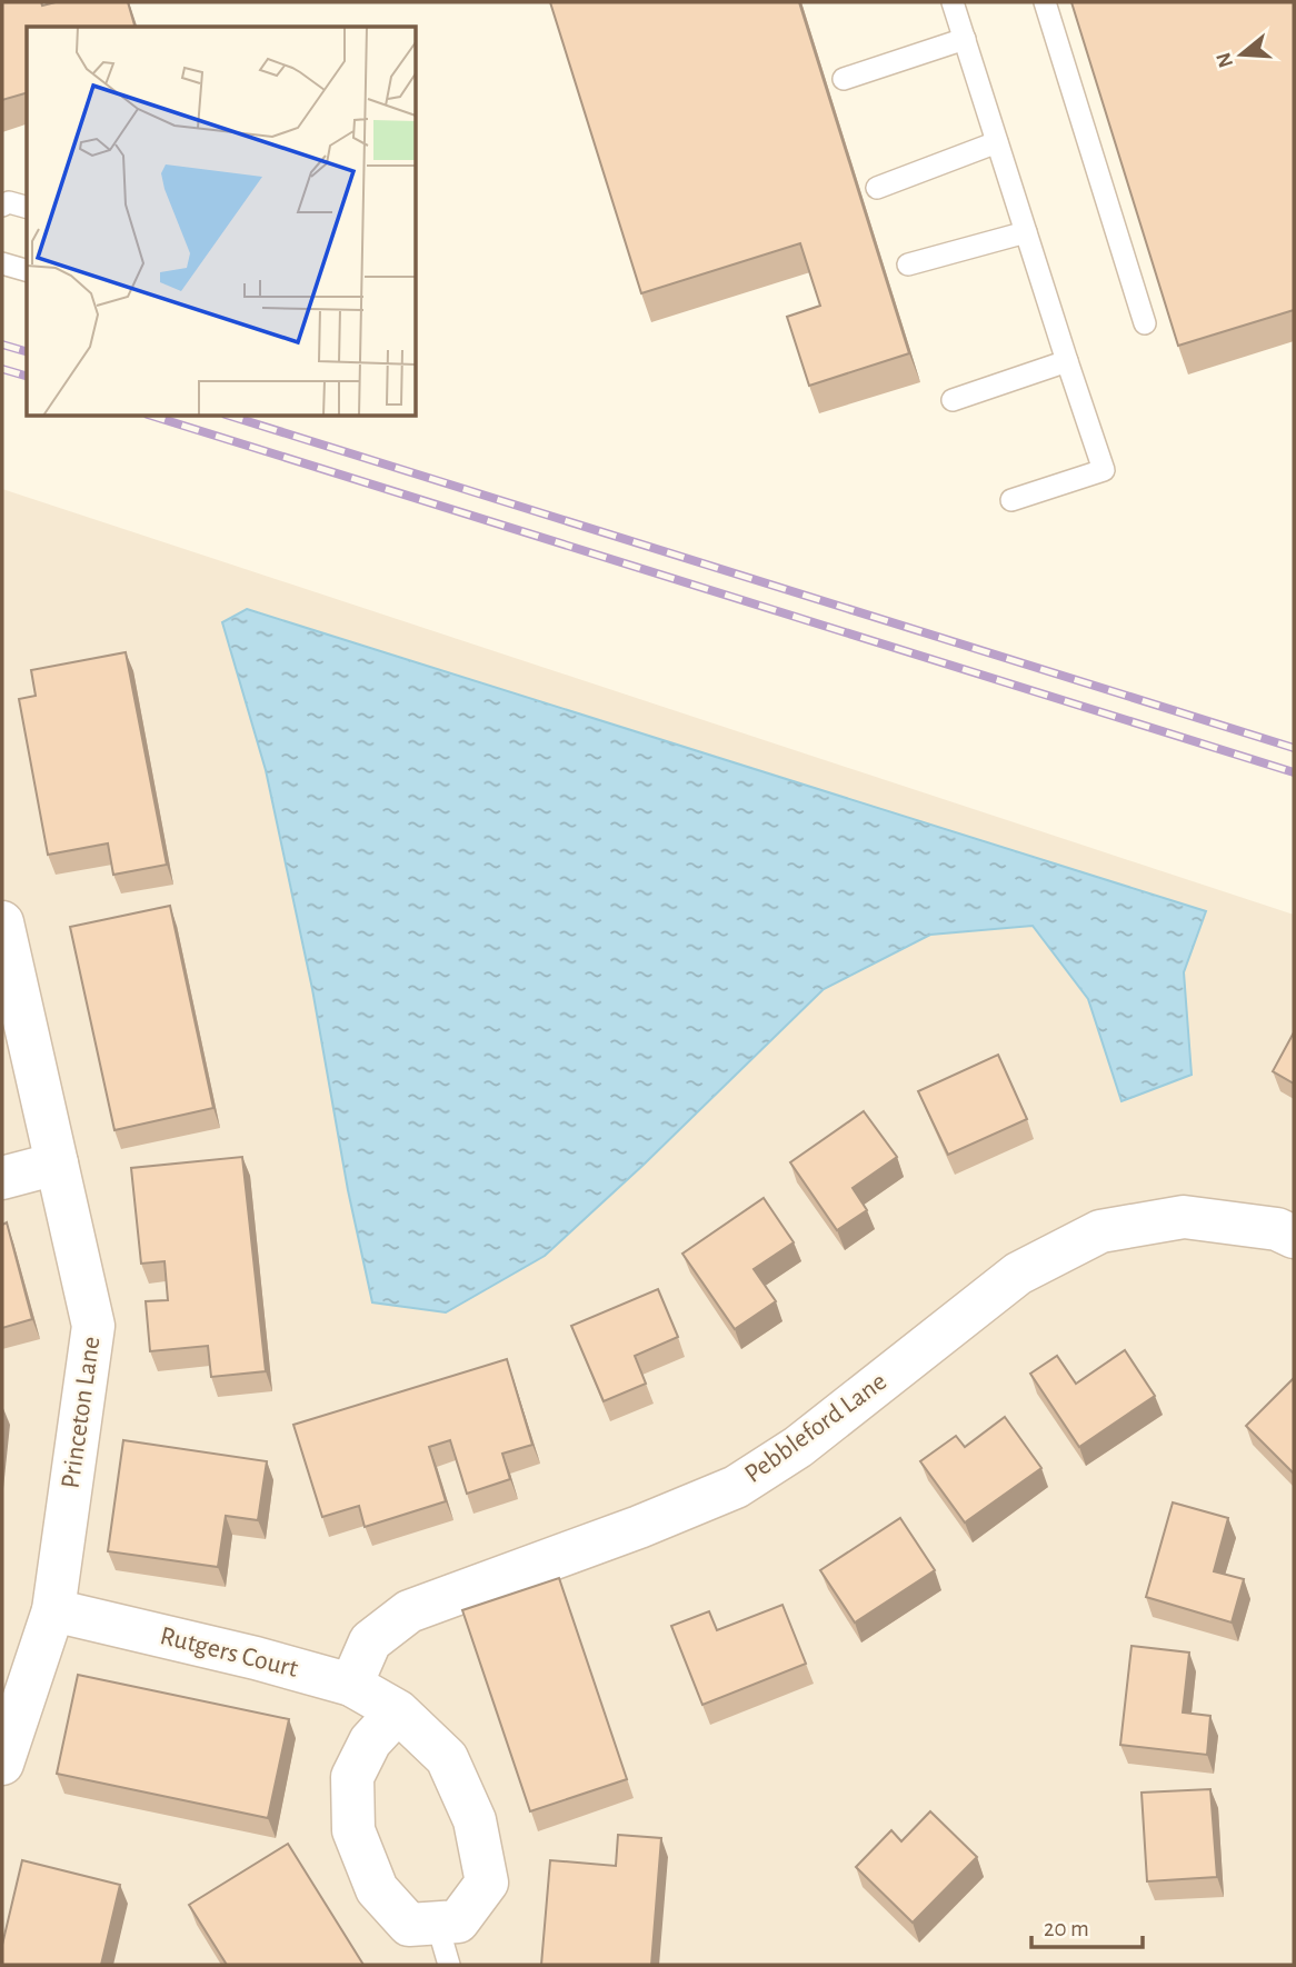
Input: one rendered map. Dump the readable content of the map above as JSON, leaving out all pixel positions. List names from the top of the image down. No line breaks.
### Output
{"streets":{"street":["Princeton Lane","Pebbleford Lane","Rutgers Court"]},"crossings":[["Princeton Lane","Rutgers Court"],["Pebbleford Lane","Rutgers Court"]],"scale_bar":"20 m","north":"left"}
